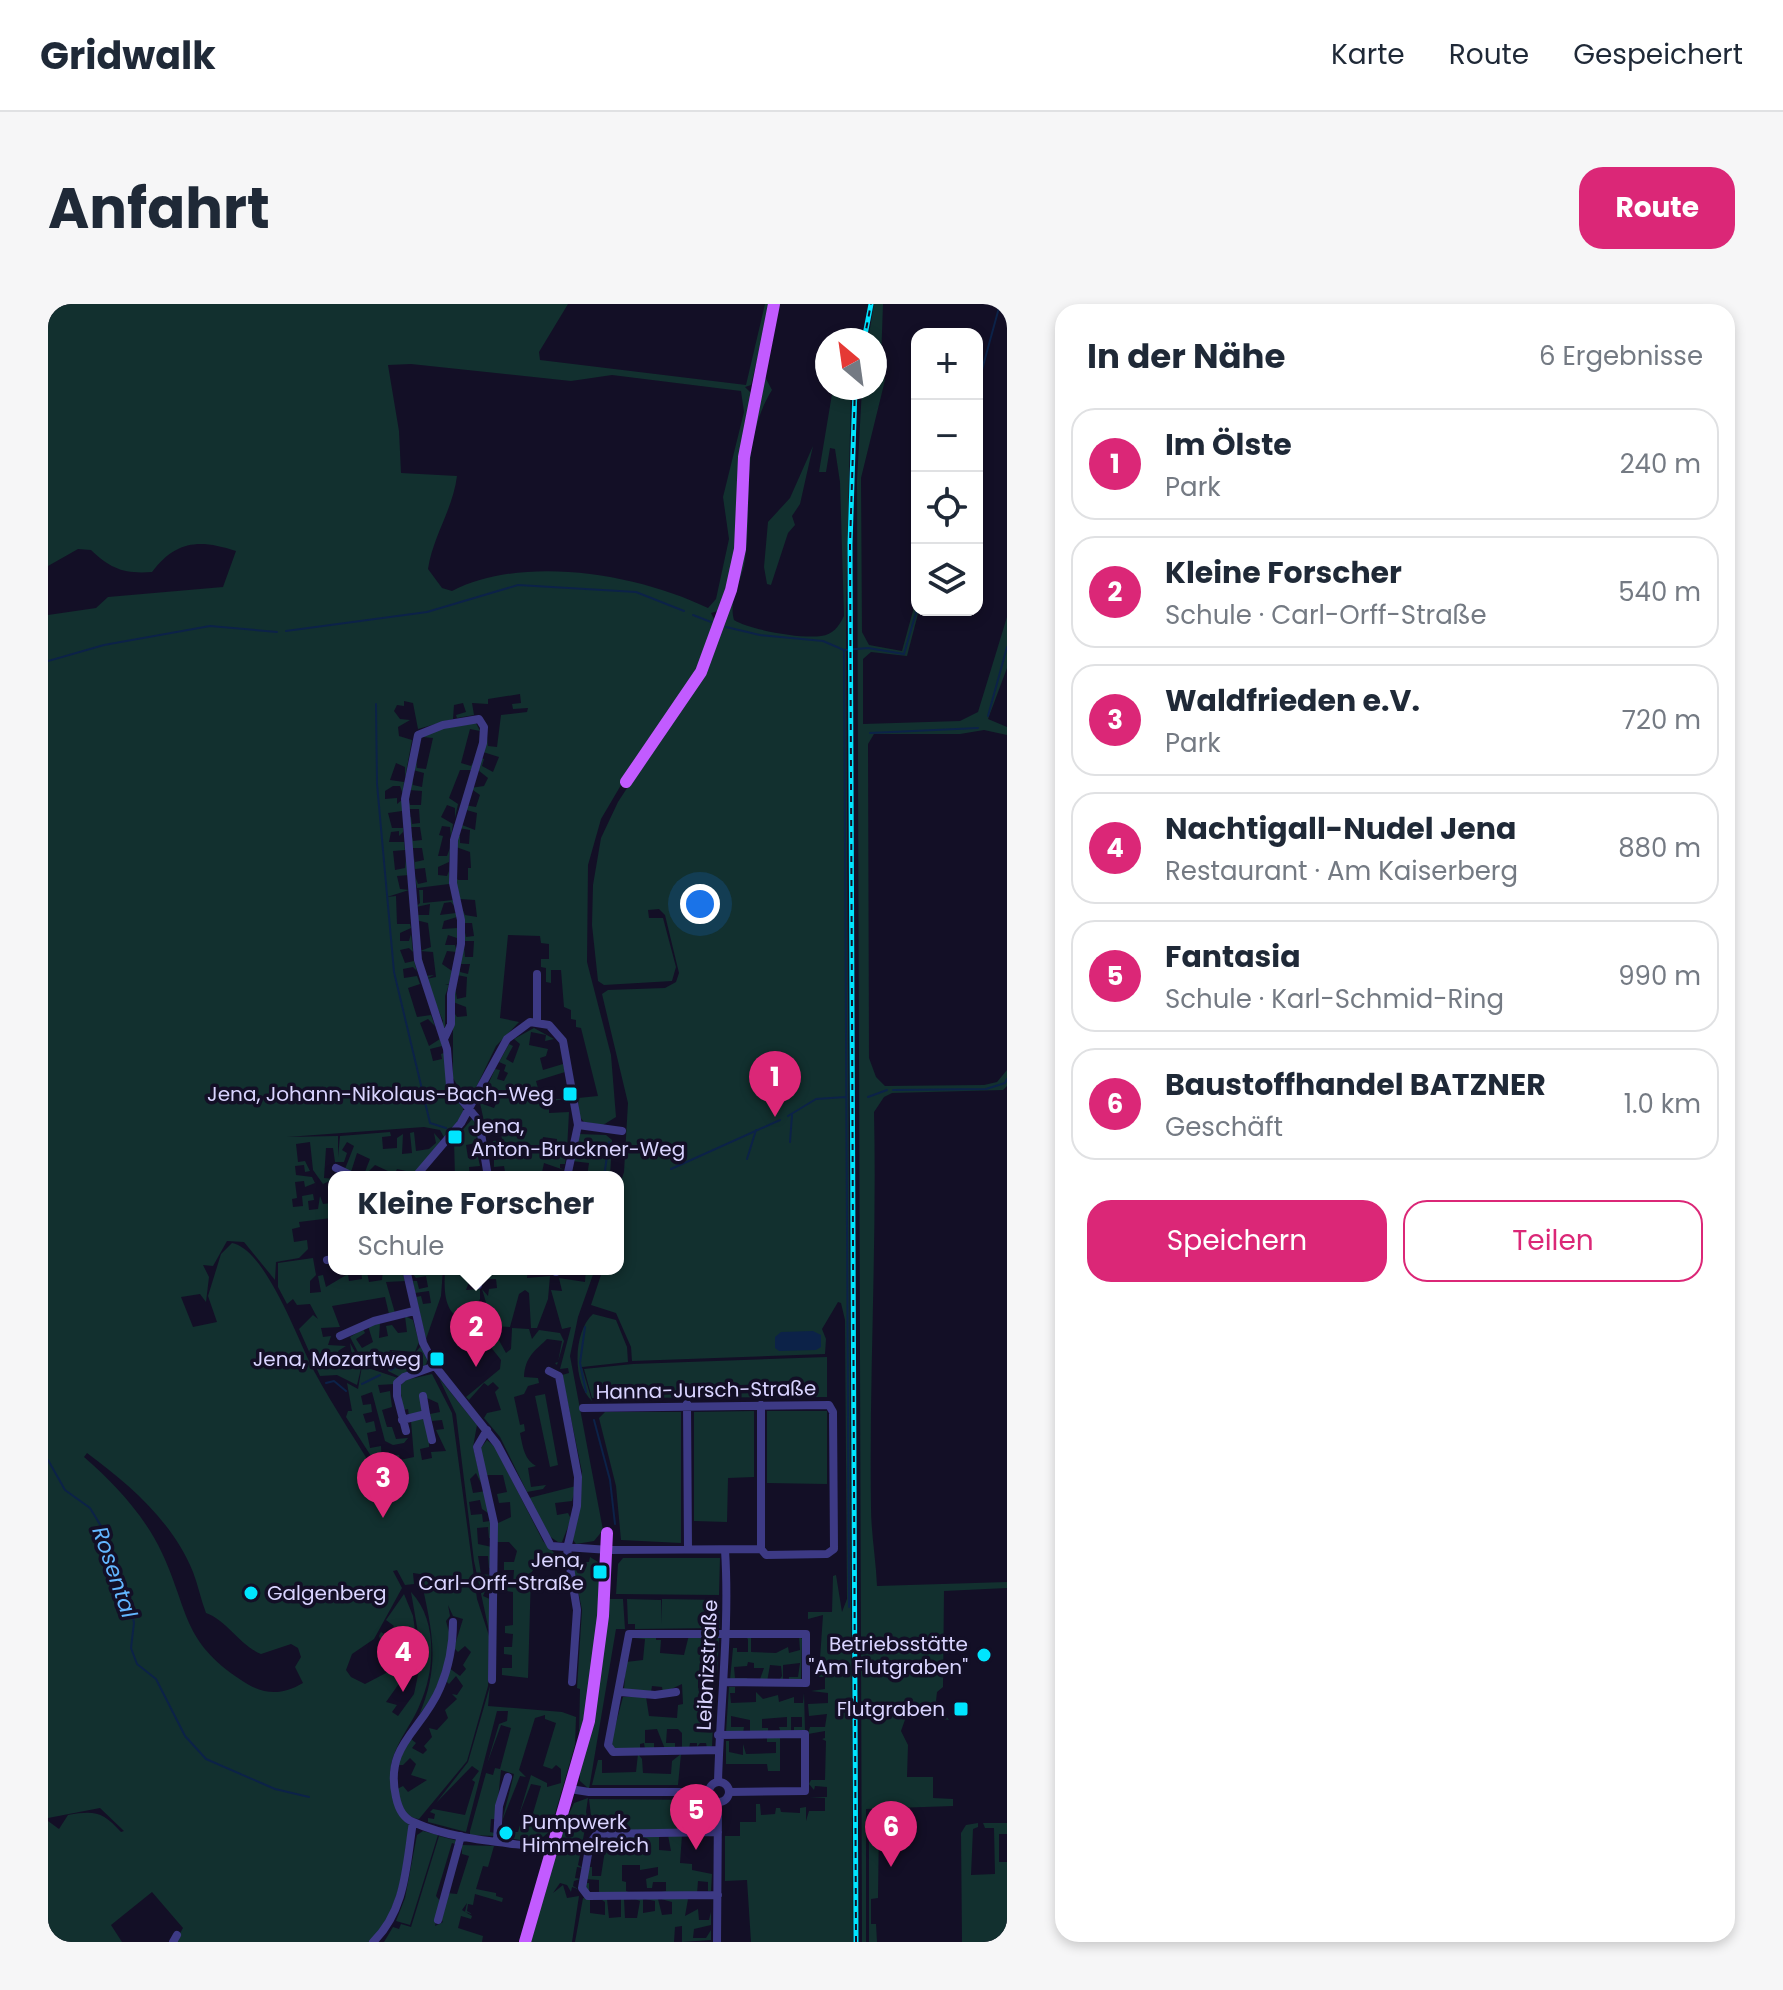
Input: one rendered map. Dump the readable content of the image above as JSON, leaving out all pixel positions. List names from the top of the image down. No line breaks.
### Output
{"streets":{"street":["Hanna-Jursch-Straße","Leibnizstraße"]},"water":["Rosental"],"places":{"transit":["Jena, Johann-Nikolaus-Bach-Weg","Jena, Anton-Bruckner-Weg","Jena, Mozartweg","Jena, Carl-Orff-Straße","Flutgraben"],"other":["Galgenberg","Betriebsstätte \"Am Flutgraben\"","Pumpwerk Himmelreich"]},"north":"top left","page":{"header":"Gridwalk","nav":["Karte","Route","Gespeichert"],"title":"Anfahrt","buttons":["Route",["Speichern","Teilen"]],"heading":["In der Nähe","6 Ergebnisse"],"map_buttons":["+","−"],"list":[{"mark":"1","name":"Im Ölste","note":"Park","value":"240 m"},{"mark":"2","name":"Kleine Forscher","note":"Schule · Carl-Orff-Straße","value":"540 m"},{"mark":"3","name":"Waldfrieden e.V.","note":"Park","value":"720 m"},{"mark":"4","name":"Nachtigall-Nudel Jena","note":"Restaurant · Am Kaiserberg","value":"880 m"},{"mark":"5","name":"Fantasia","note":"Schule · Karl-Schmid-Ring","value":"990 m"},{"mark":"6","name":"Baustoffhandel BATZNER","note":"Geschäft","value":"1.0 km"}],"pins":["1","2","3","4","5","6"],"popup":["Kleine Forscher","Schule"]}}
